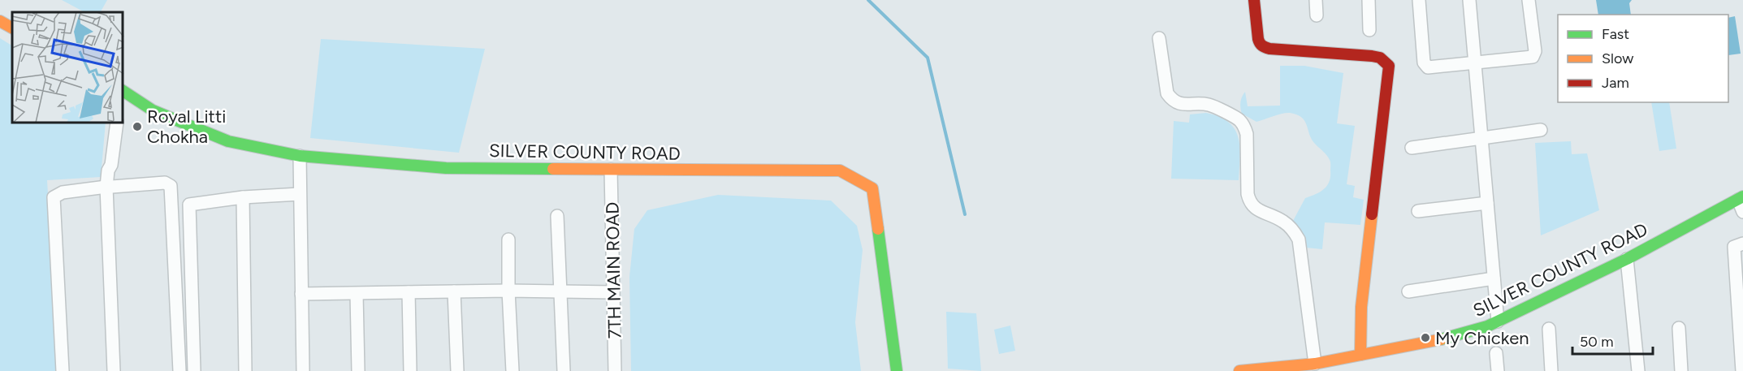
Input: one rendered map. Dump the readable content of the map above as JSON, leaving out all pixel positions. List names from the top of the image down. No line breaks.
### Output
{"streets":{"street":["SILVER COUNTY ROAD","7TH MAIN ROAD"]},"crossings":[["SILVER COUNTY ROAD","7TH MAIN ROAD"]],"places":["Royal Litti Chokha","My Chicken"],"legend":["Fast","Slow","Jam"],"scale_bar":"50 m"}
